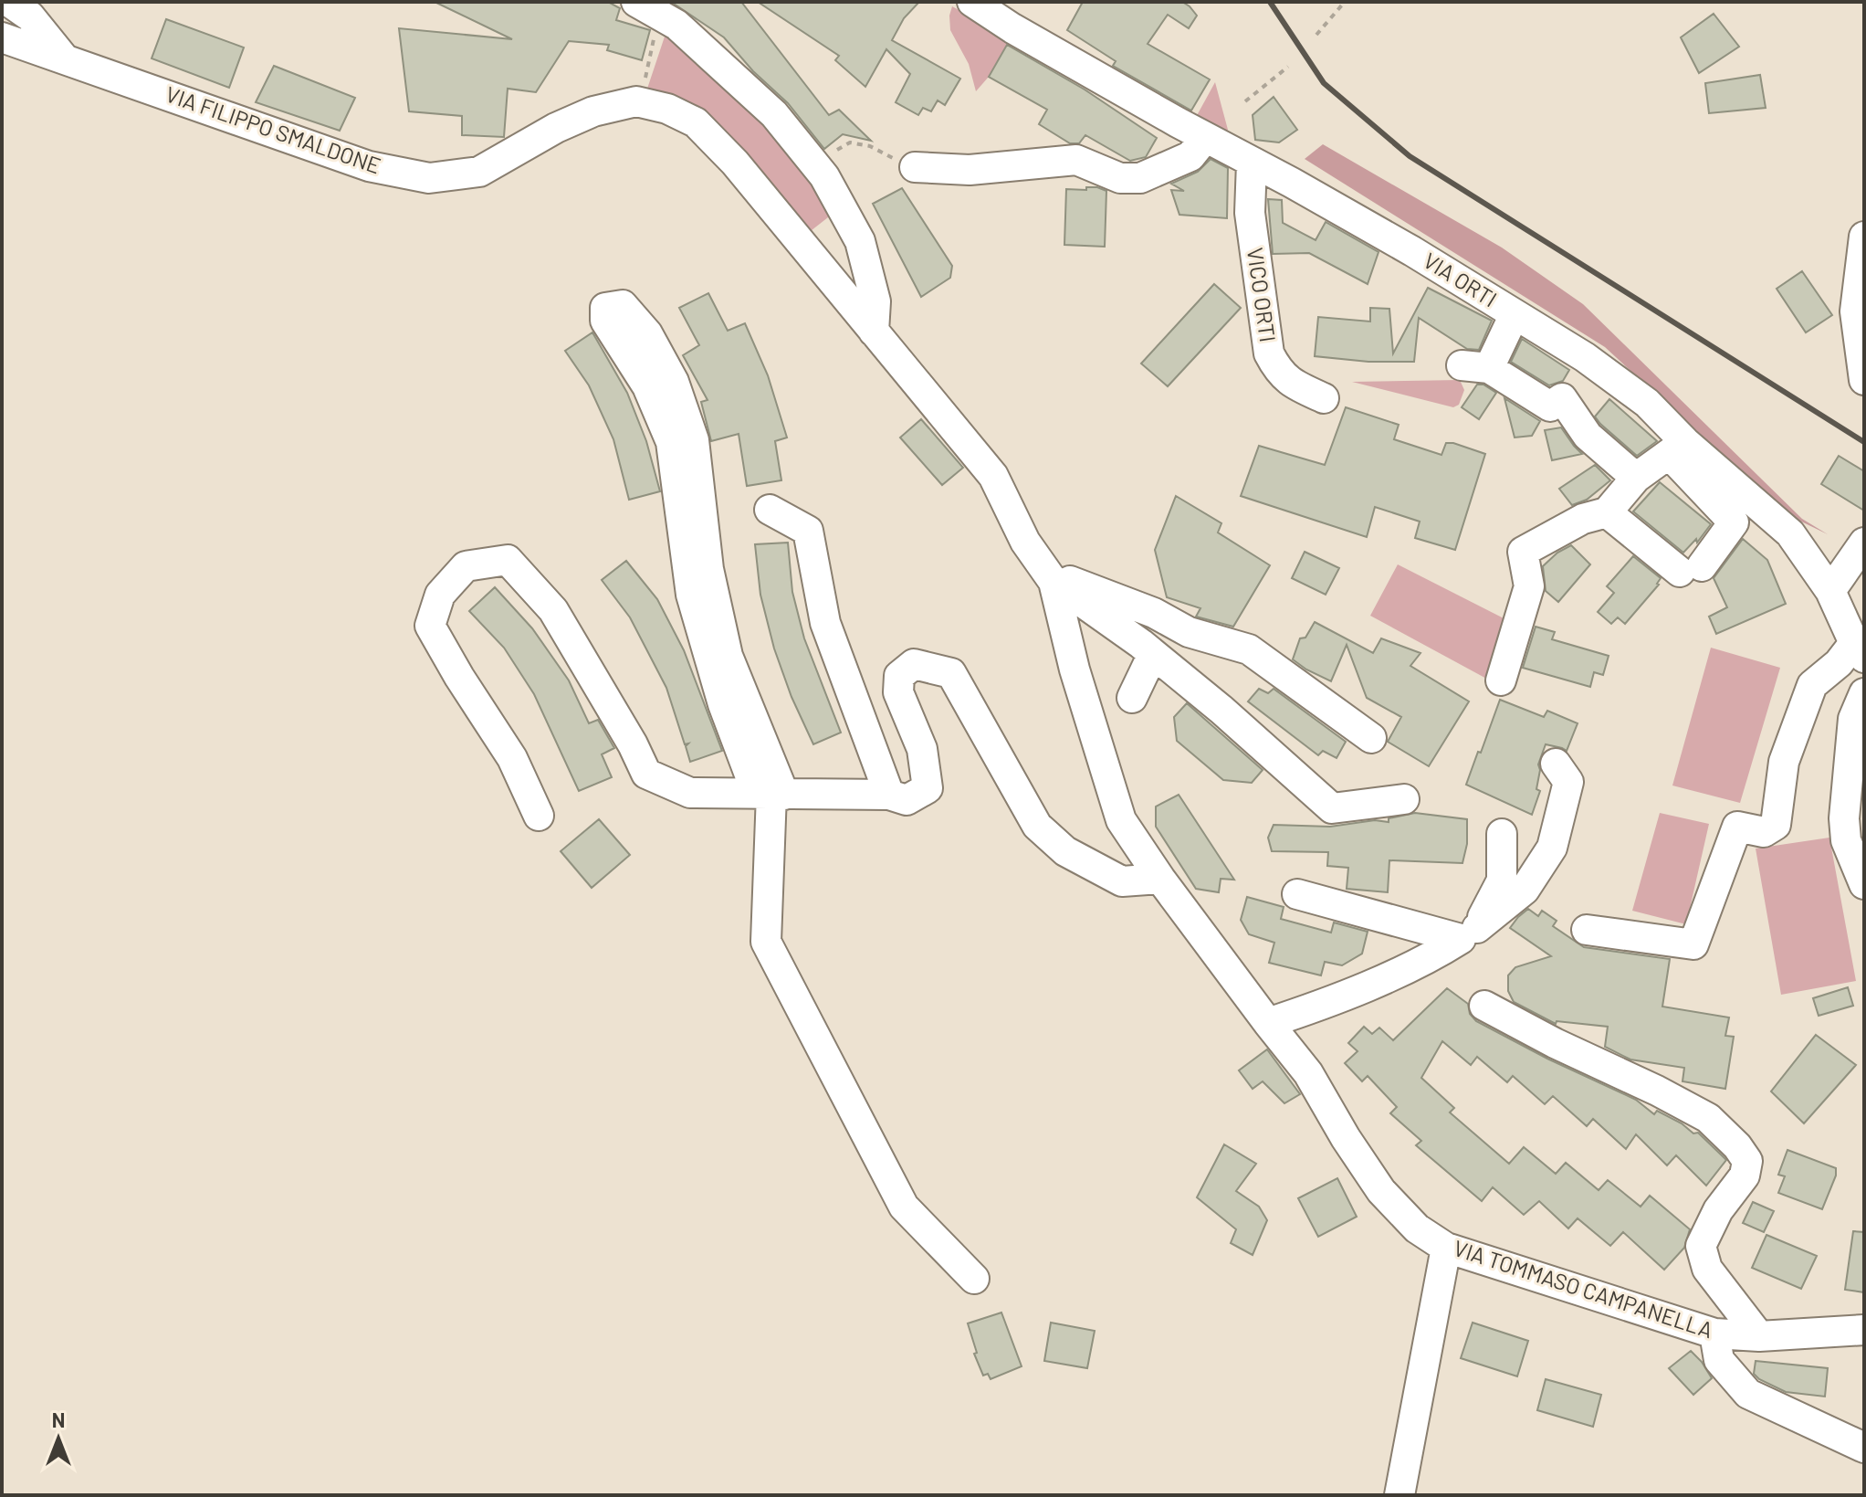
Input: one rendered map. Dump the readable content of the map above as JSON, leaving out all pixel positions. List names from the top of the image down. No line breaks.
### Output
{"streets":{"street":["VIA FILIPPO SMALDONE","VIA ORTI","VICO ORTI","VIA TOMMASO CAMPANELLA"]},"crossings":[["VIA FILIPPO SMALDONE","VIA TOMMASO CAMPANELLA"],["VIA ORTI","VICO ORTI"]],"north":"top"}
